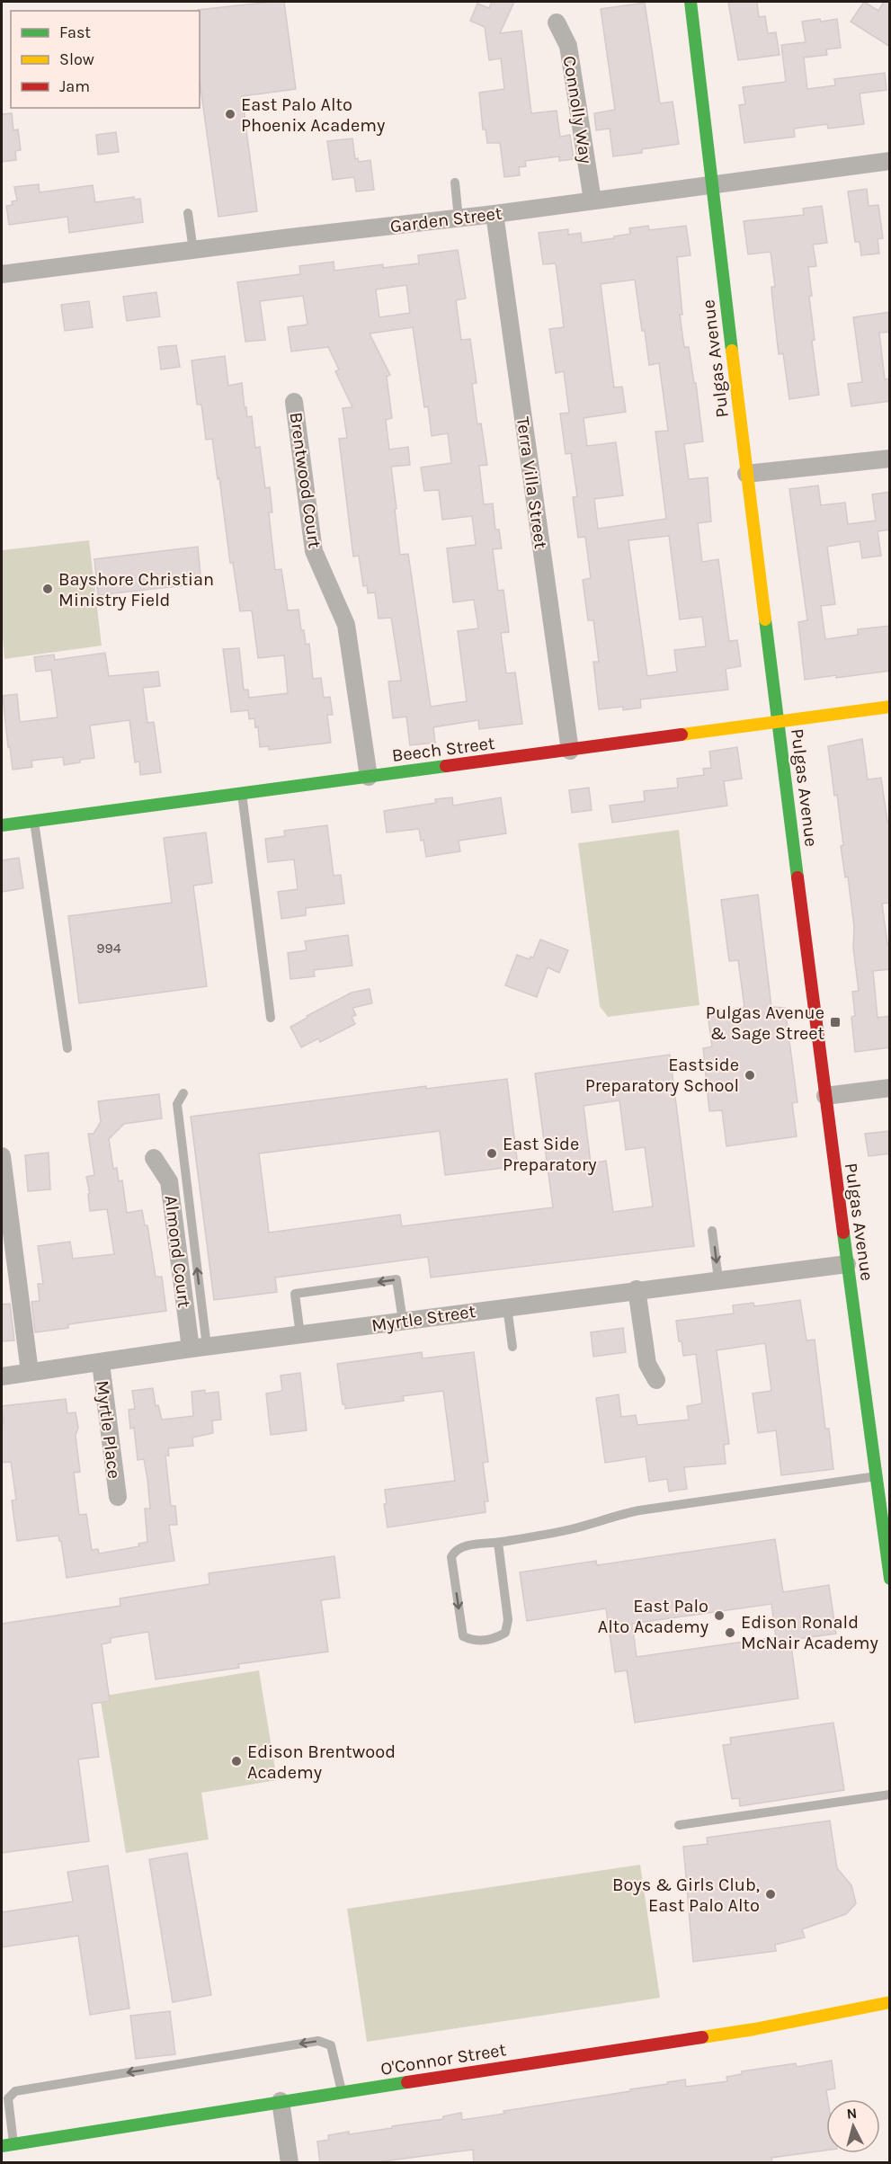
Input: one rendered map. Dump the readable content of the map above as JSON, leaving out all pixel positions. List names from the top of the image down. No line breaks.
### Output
{"streets":{"street":["Connolly Way","Garden Street","Pulgas Avenue","Brentwood Court","Terra Villa Street","Beech Street","Almond Court","Myrtle Street","Myrtle Place","O'Connor Street"]},"crossings":[["Connolly Way","Garden Street"],["Garden Street","Pulgas Avenue"],["Garden Street","Terra Villa Street"],["Pulgas Avenue","Beech Street"],["Pulgas Avenue","Myrtle Street"],["Brentwood Court","Beech Street"],["Terra Villa Street","Beech Street"],["Almond Court","Myrtle Street"],["Myrtle Street","Myrtle Place"]],"places":{"other":["East Palo Alto Phoenix Academy","Bayshore Christian Ministry Field","Eastside Preparatory School","East Side Preparatory","East Palo Alto Academy","Edison Ronald McNair Academy","Edison Brentwood Academy","Boys & Girls Club, East Palo Alto"],"transit":["Pulgas Avenue & Sage Street"]},"house_numbers":["994"],"legend":["Fast","Slow","Jam"],"north":"top"}
